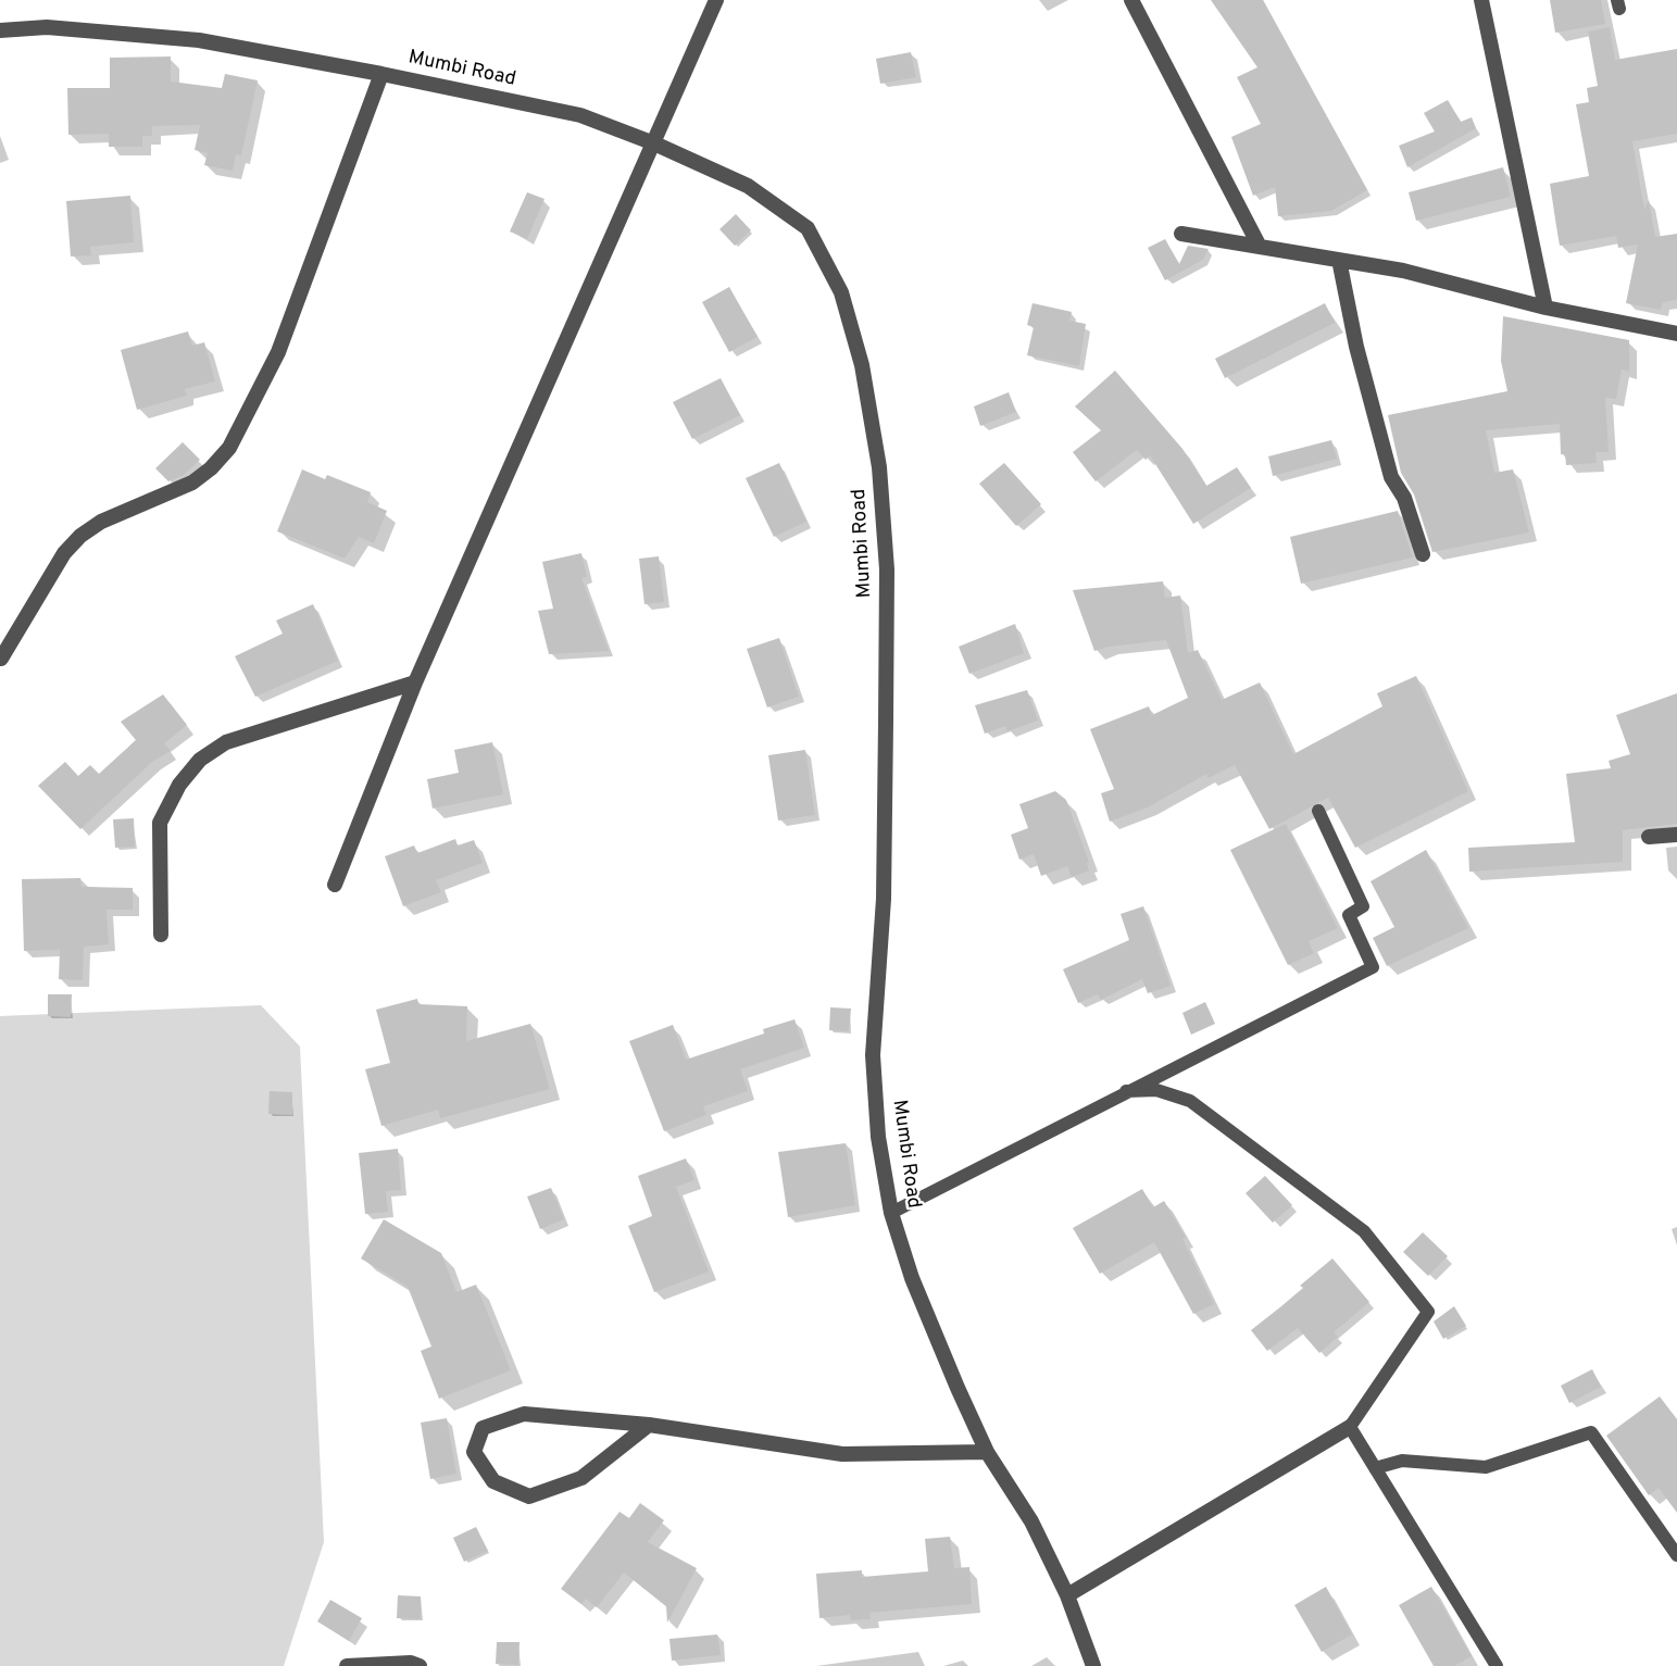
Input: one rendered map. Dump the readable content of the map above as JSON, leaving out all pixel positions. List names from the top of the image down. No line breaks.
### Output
{"streets":{"street":["Mumbi Road"]}}
